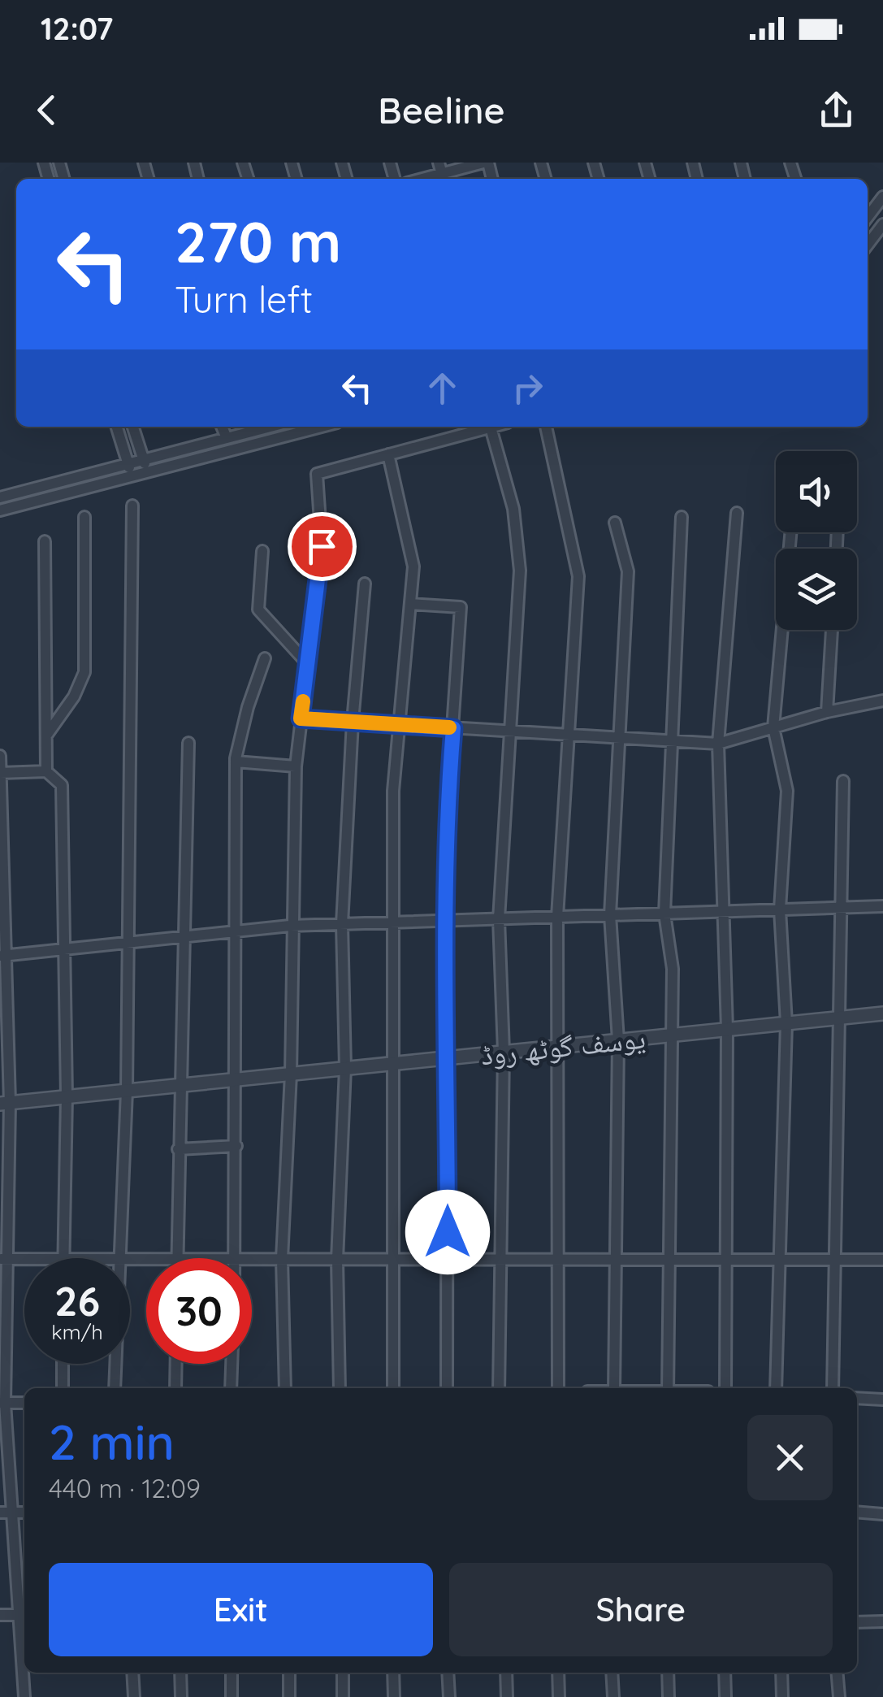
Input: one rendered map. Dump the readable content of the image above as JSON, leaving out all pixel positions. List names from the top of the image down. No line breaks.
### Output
{"streets":{"street":["یوسف گوٹھ روڈ"]},"page":{"status":"12:07","header":"Beeline","turn":["270 m","Turn left"],"speed":"26 km/h","limit":"30","heading":["2 min","440 m · 12:09"],"buttons":["Exit","Share"]}}
